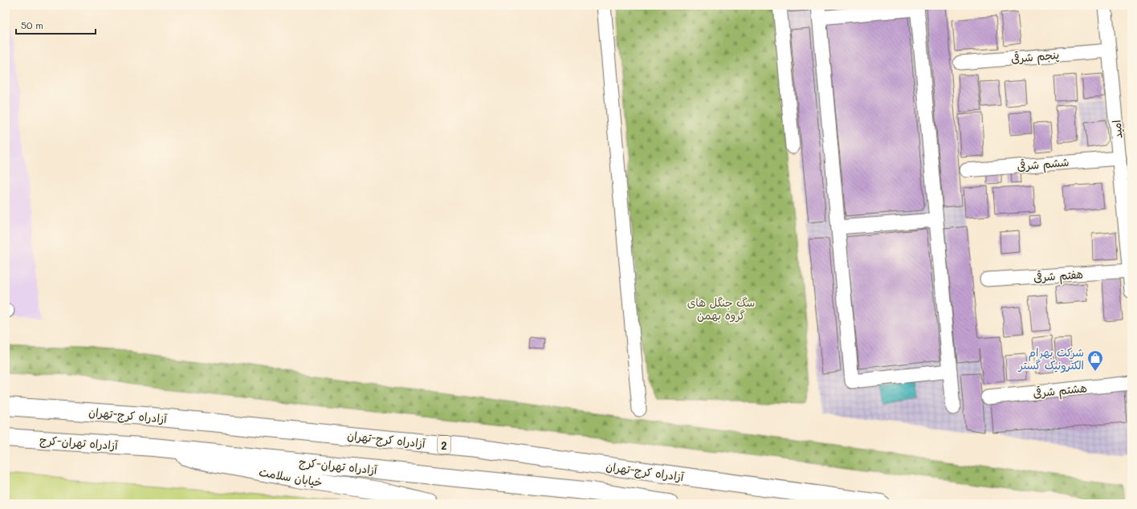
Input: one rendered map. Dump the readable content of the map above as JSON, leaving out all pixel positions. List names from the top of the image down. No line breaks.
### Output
{"streets":{"main road":["آزادراه کرج-تهران","آزادراه تهران-کرج","2","خیابان سلامت"],"lane":["پنجم شرقی","امید","ششم شرقی","هفتم شرقی","هشتم شرقی"]},"crossings":[["پنجم شرقی","امید"],["امید","ششم شرقی"],["امید","هفتم شرقی"],["آزادراه تهران-کرج","خیابان سلامت"]],"parks":["سگ جنگل های گروه بهمن"],"places":{"shop":["شرکت بهرام الکترونیک گستر"]},"scale_bar":"50 m"}
